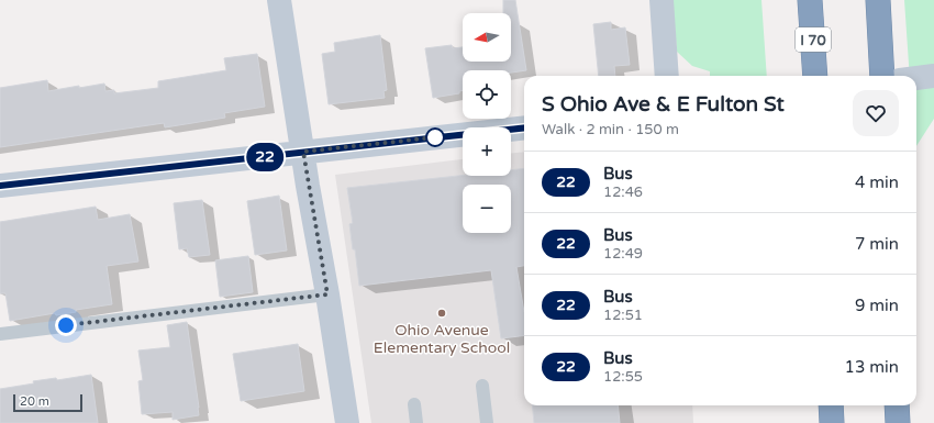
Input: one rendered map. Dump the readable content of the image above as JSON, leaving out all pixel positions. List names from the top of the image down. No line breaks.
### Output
{"streets":{"highway":["I 70"]},"places":["Ohio Avenue Elementary School"],"lines":["bus line 22"],"scale_bar":"20 m","north":"left","page":{"on_map":"22","map_buttons":["+","−"],"heading":["S Ohio Ave & E Fulton St","Walk · 2 min · 150 m"],"list":[{"mark":"22","name":"Bus","note":"12:46","value":"4 min"},{"mark":"22","name":"Bus","note":"12:49","value":"7 min"},{"mark":"22","name":"Bus","note":"12:51","value":"9 min"},{"mark":"22","name":"Bus","note":"12:55","value":"13 min"}],"scale":"20 m"}}
